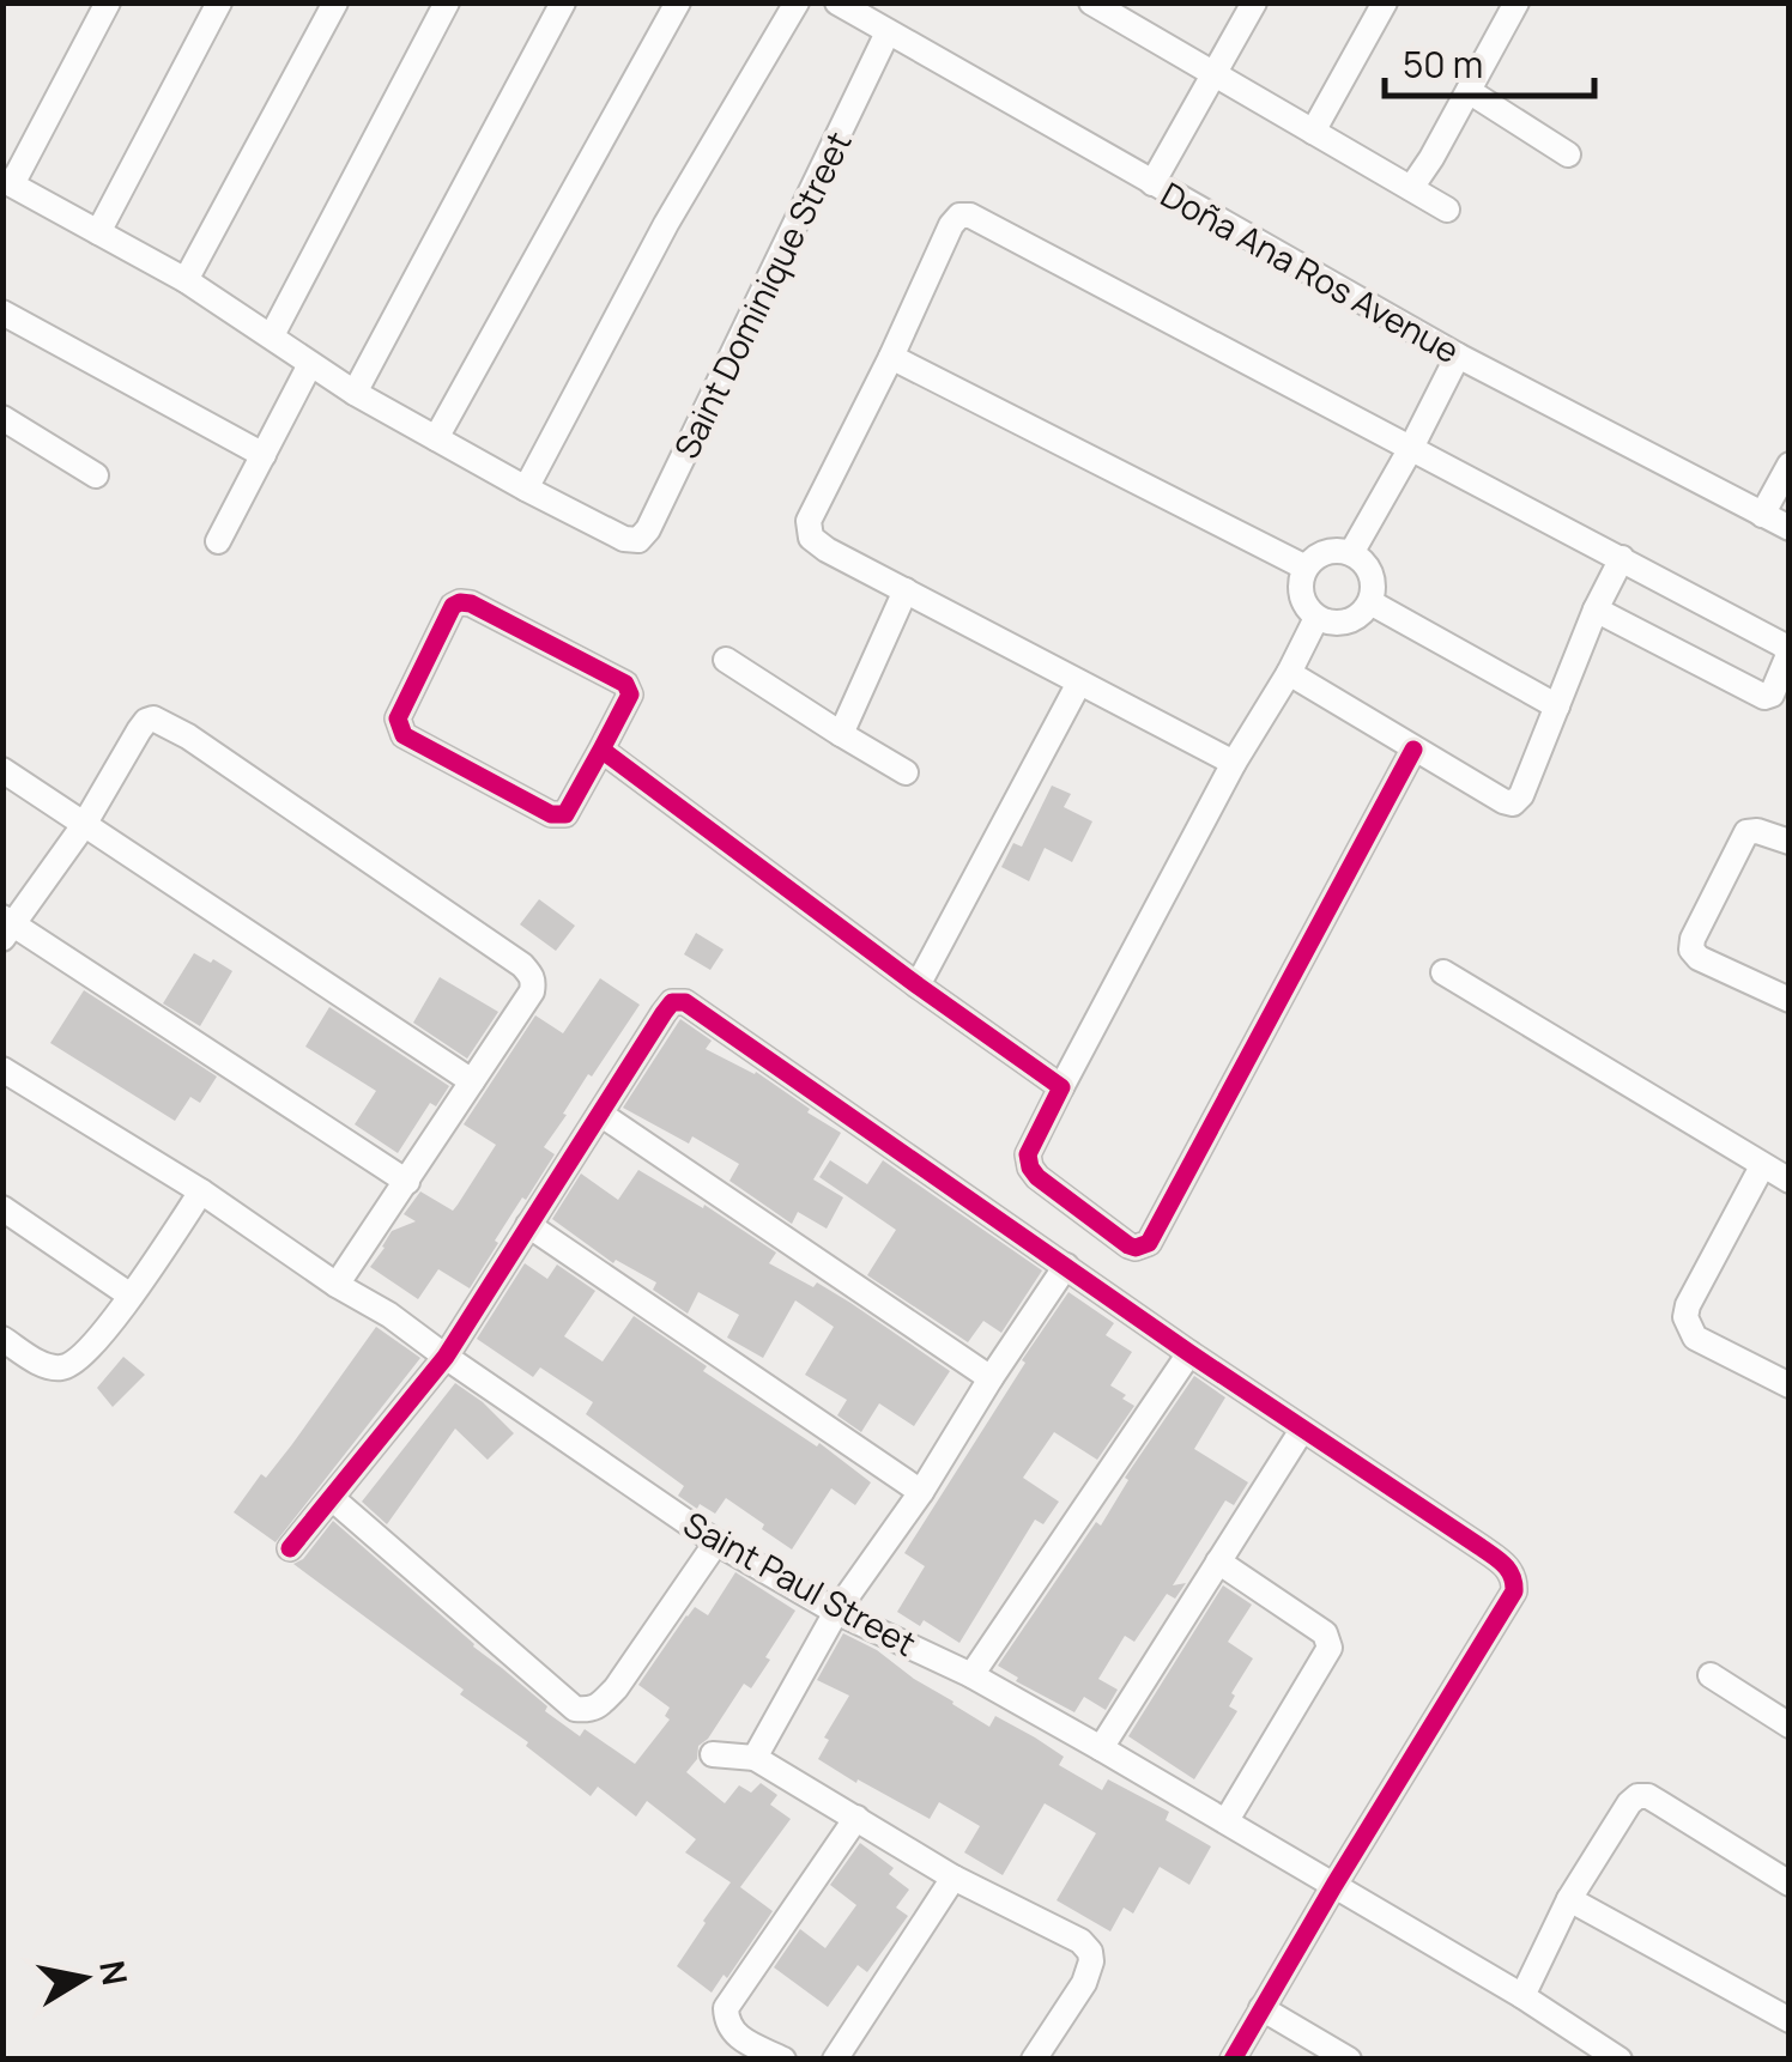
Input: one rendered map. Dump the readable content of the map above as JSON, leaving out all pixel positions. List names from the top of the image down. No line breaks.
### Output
{"streets":{"street":["Doña Ana Ros Avenue","Saint Dominique Street","Saint Paul Street"]},"crossings":[["Doña Ana Ros Avenue","Saint Dominique Street"]],"scale_bar":"50 m","north":"right"}
